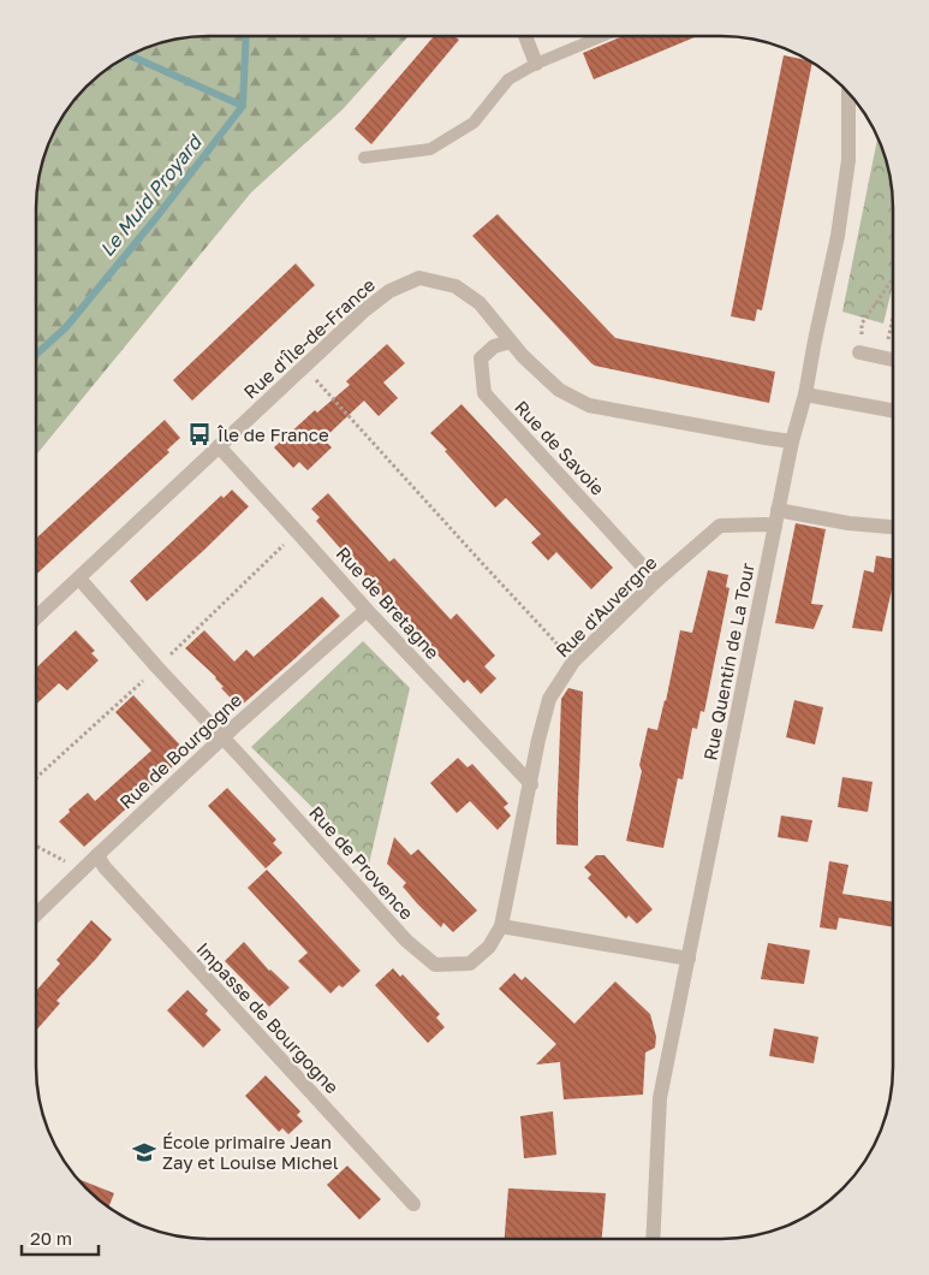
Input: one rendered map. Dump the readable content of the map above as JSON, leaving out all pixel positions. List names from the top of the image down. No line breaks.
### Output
{"streets":{"street":["Rue d'Île-de-France","Rue de Savoie","Rue de Bretagne","Rue d'Auvergne","Rue Quentin de La Tour","Rue de Bourgogne","Rue de Provence","Impasse de Bourgogne"]},"crossings":[["Rue d'Île-de-France","Rue de Savoie"],["Rue d'Île-de-France","Rue de Bretagne"],["Rue d'Île-de-France","Rue Quentin de La Tour"],["Rue d'Île-de-France","Rue de Provence"],["Rue de Savoie","Rue d'Auvergne"],["Rue de Bretagne","Rue d'Auvergne"],["Rue de Bretagne","Rue de Bourgogne"],["Rue d'Auvergne","Rue Quentin de La Tour"],["Rue d'Auvergne","Rue de Provence"],["Rue de Bourgogne","Rue de Provence"],["Rue de Bourgogne","Impasse de Bourgogne"]],"water":["Le Muid Proyard"],"places":{"bus stop":["Île de France"],"school or university":["École primaire Jean Zay et Louise Michel"]},"scale_bar":"20 m"}
